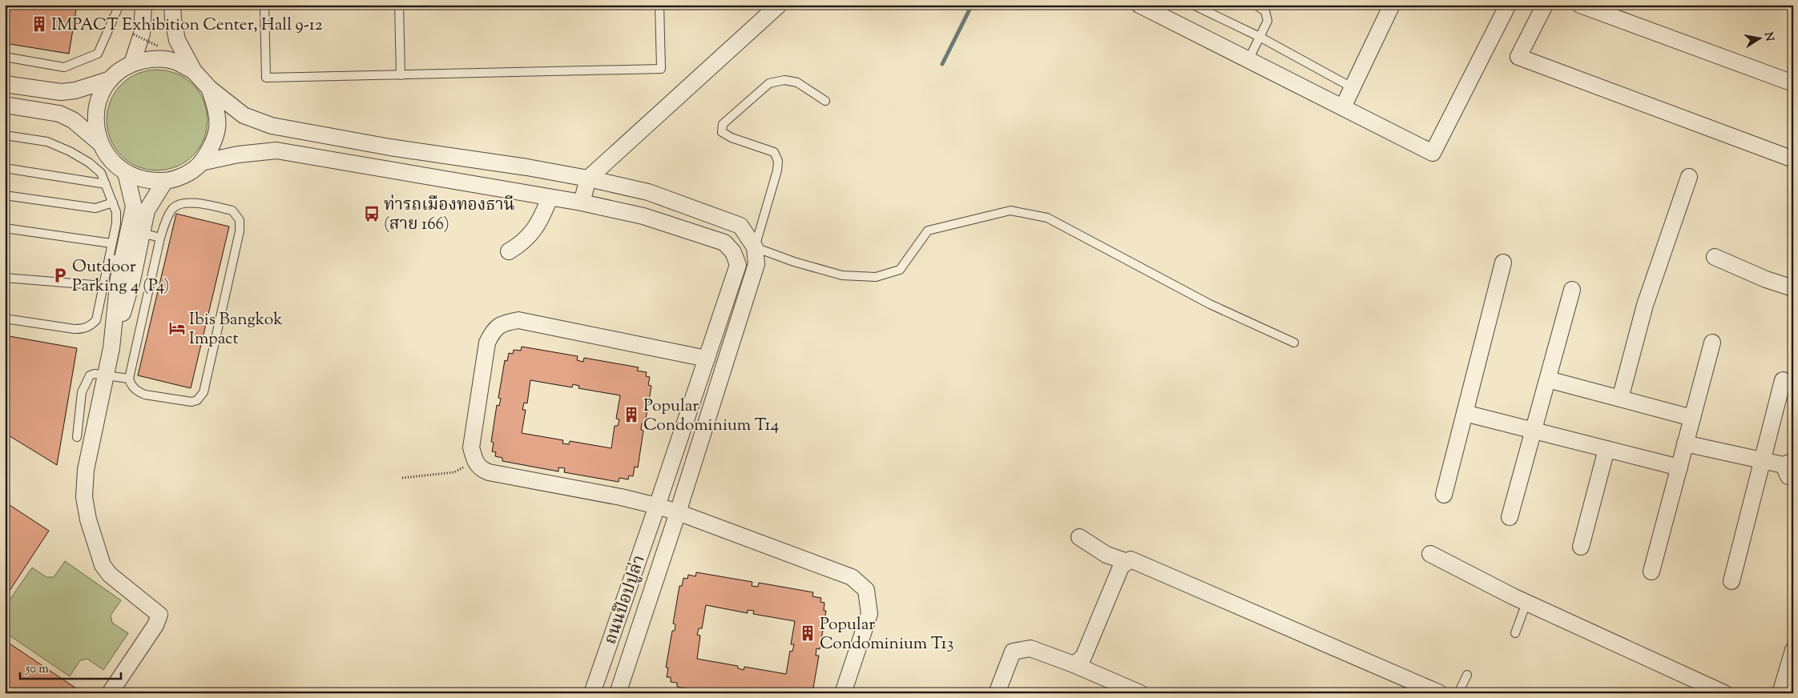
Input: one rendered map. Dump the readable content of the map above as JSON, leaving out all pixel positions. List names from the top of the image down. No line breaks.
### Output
{"streets":{"street":["ถนนป๊อปปูล่า"]},"places":{"building":["IMPACT Exhibition Center, Hall 9-12","Popular Condominium T14","Popular Condominium T13"],"bus stop":["ท่ารถเมืองทองธานี (สาย 166)"],"parking":["Outdoor Parking 4 (P4)"],"hotel":["Ibis Bangkok Impact"]},"scale_bar":"50 m","north":"right"}
